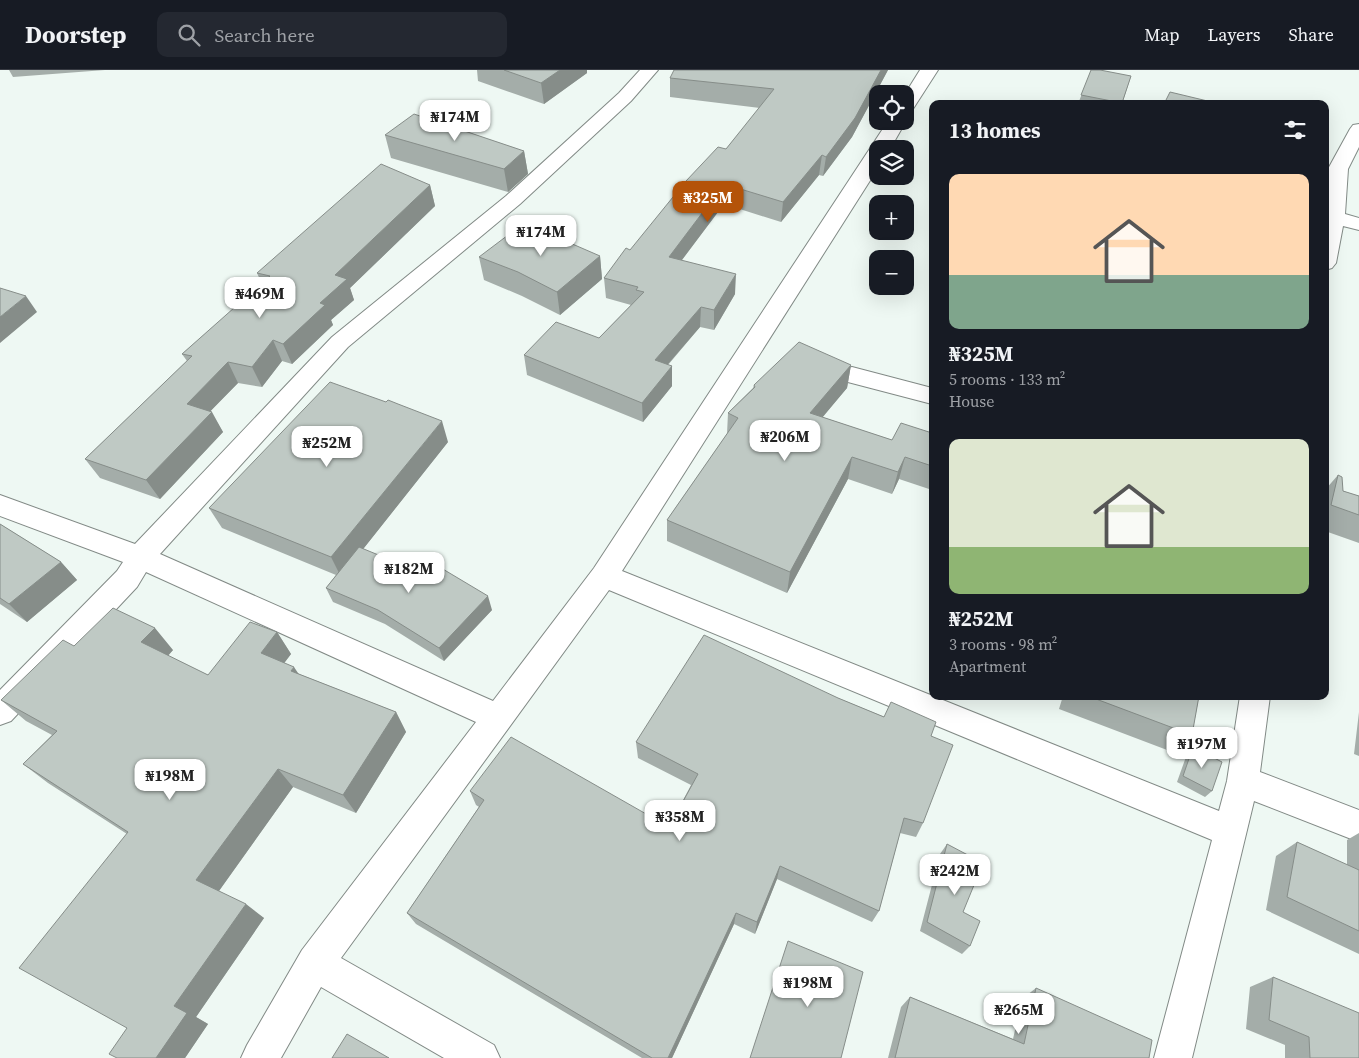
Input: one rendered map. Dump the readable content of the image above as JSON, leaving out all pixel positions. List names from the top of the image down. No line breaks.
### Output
{"page":{"header":"Doorstep","search":"Search here","nav":["Map","Layers","Share"],"map_buttons":["+","−"],"price":["₦174M","₦325M","₦174M","₦469M","₦206M","₦252M","₦182M","₦197M","₦198M","₦358M","₦242M","₦198M","₦265M"],"heading":"13 homes","list":[{"name":"₦325M","note":"5 rooms · 133 m² · House"},{"name":"₦252M","note":"3 rooms · 98 m² · Apartment"}]}}
